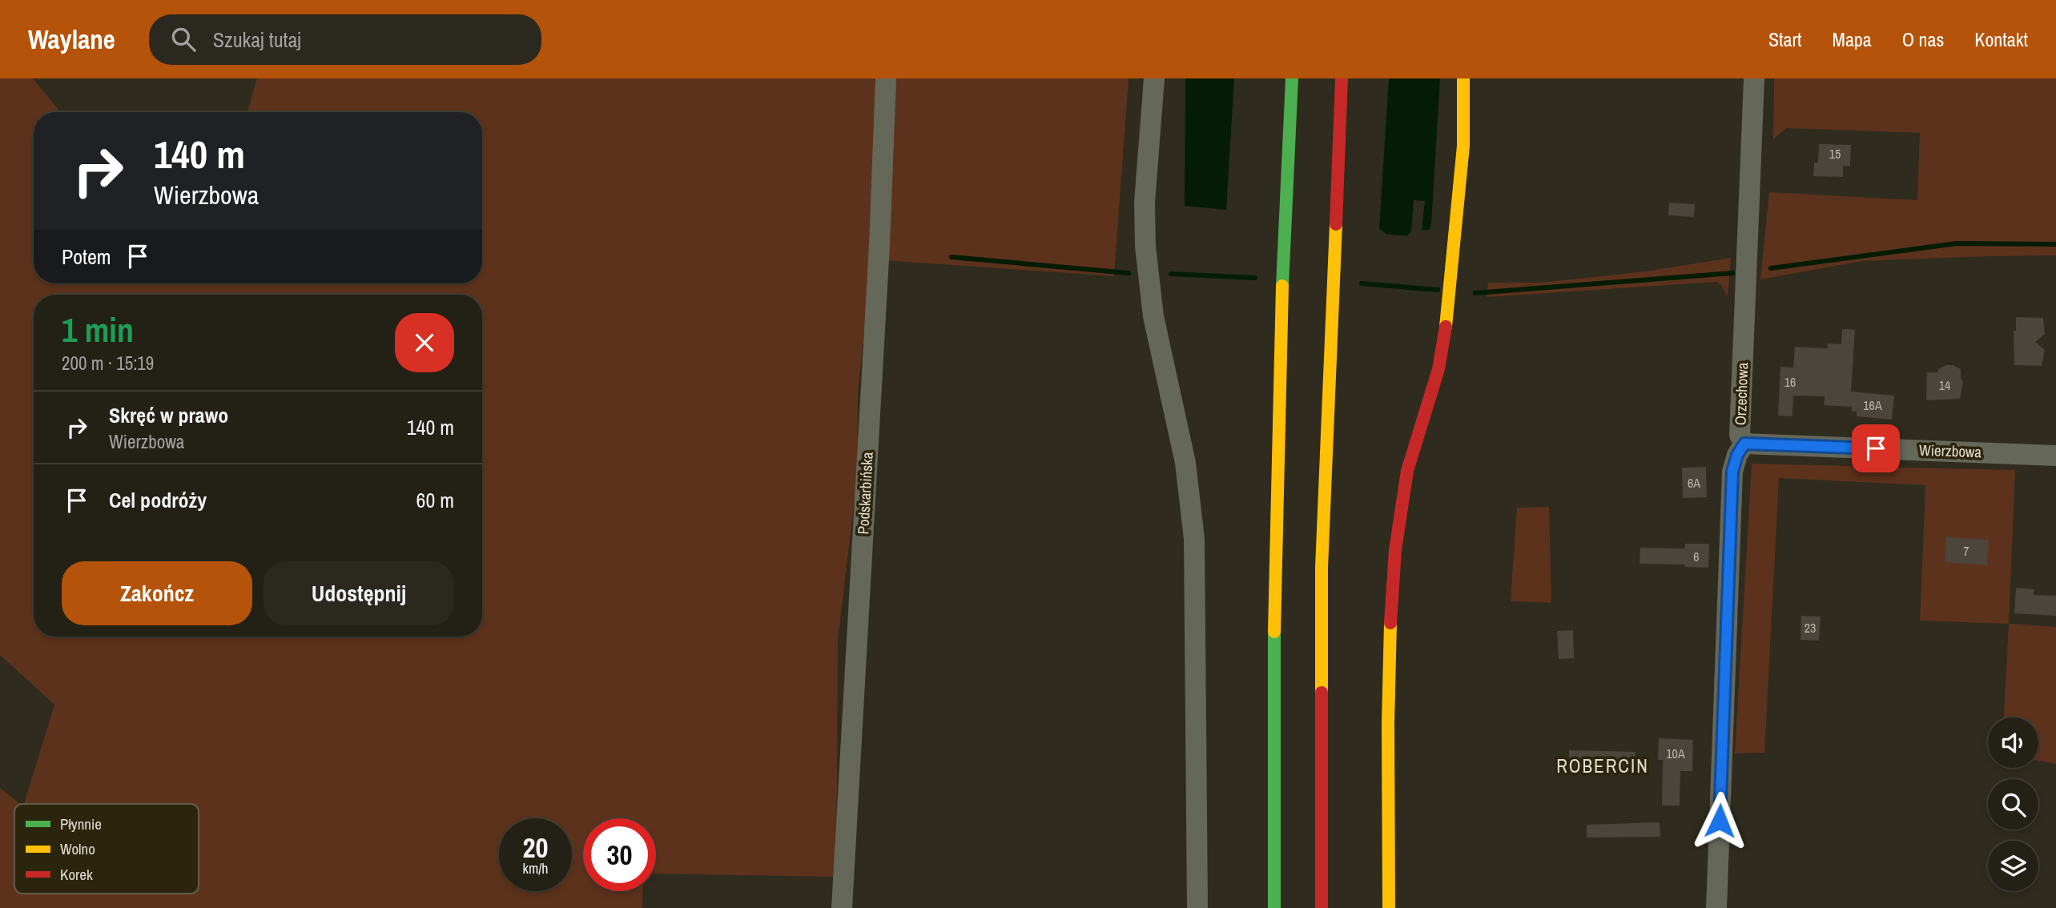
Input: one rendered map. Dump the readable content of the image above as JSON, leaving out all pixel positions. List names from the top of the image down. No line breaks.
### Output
{"streets":{"street":["Orzechowa","Wierzbowa","Podskarbińska"]},"crossings":[["Orzechowa","Wierzbowa"]],"districts":["ROBERCIN"],"house_numbers":["15","16","14","16A","6A","7","6","23","10A"],"legend":["Płynnie","Wolno","Korek"],"page":{"header":"Waylane","search":"Szukaj tutaj","nav":["Start","Mapa","O nas","Kontakt"],"turn":["140 m","Wierzbowa"],"then":"Potem","heading":["1 min","200 m · 15:19"],"list":[{"name":"Skręć w prawo","note":"Wierzbowa","value":"140 m"},{"name":"Cel podróży","value":"60 m"}],"buttons":["Zakończ","Udostępnij"],"speed":"20 km/h","limit":"30"}}
